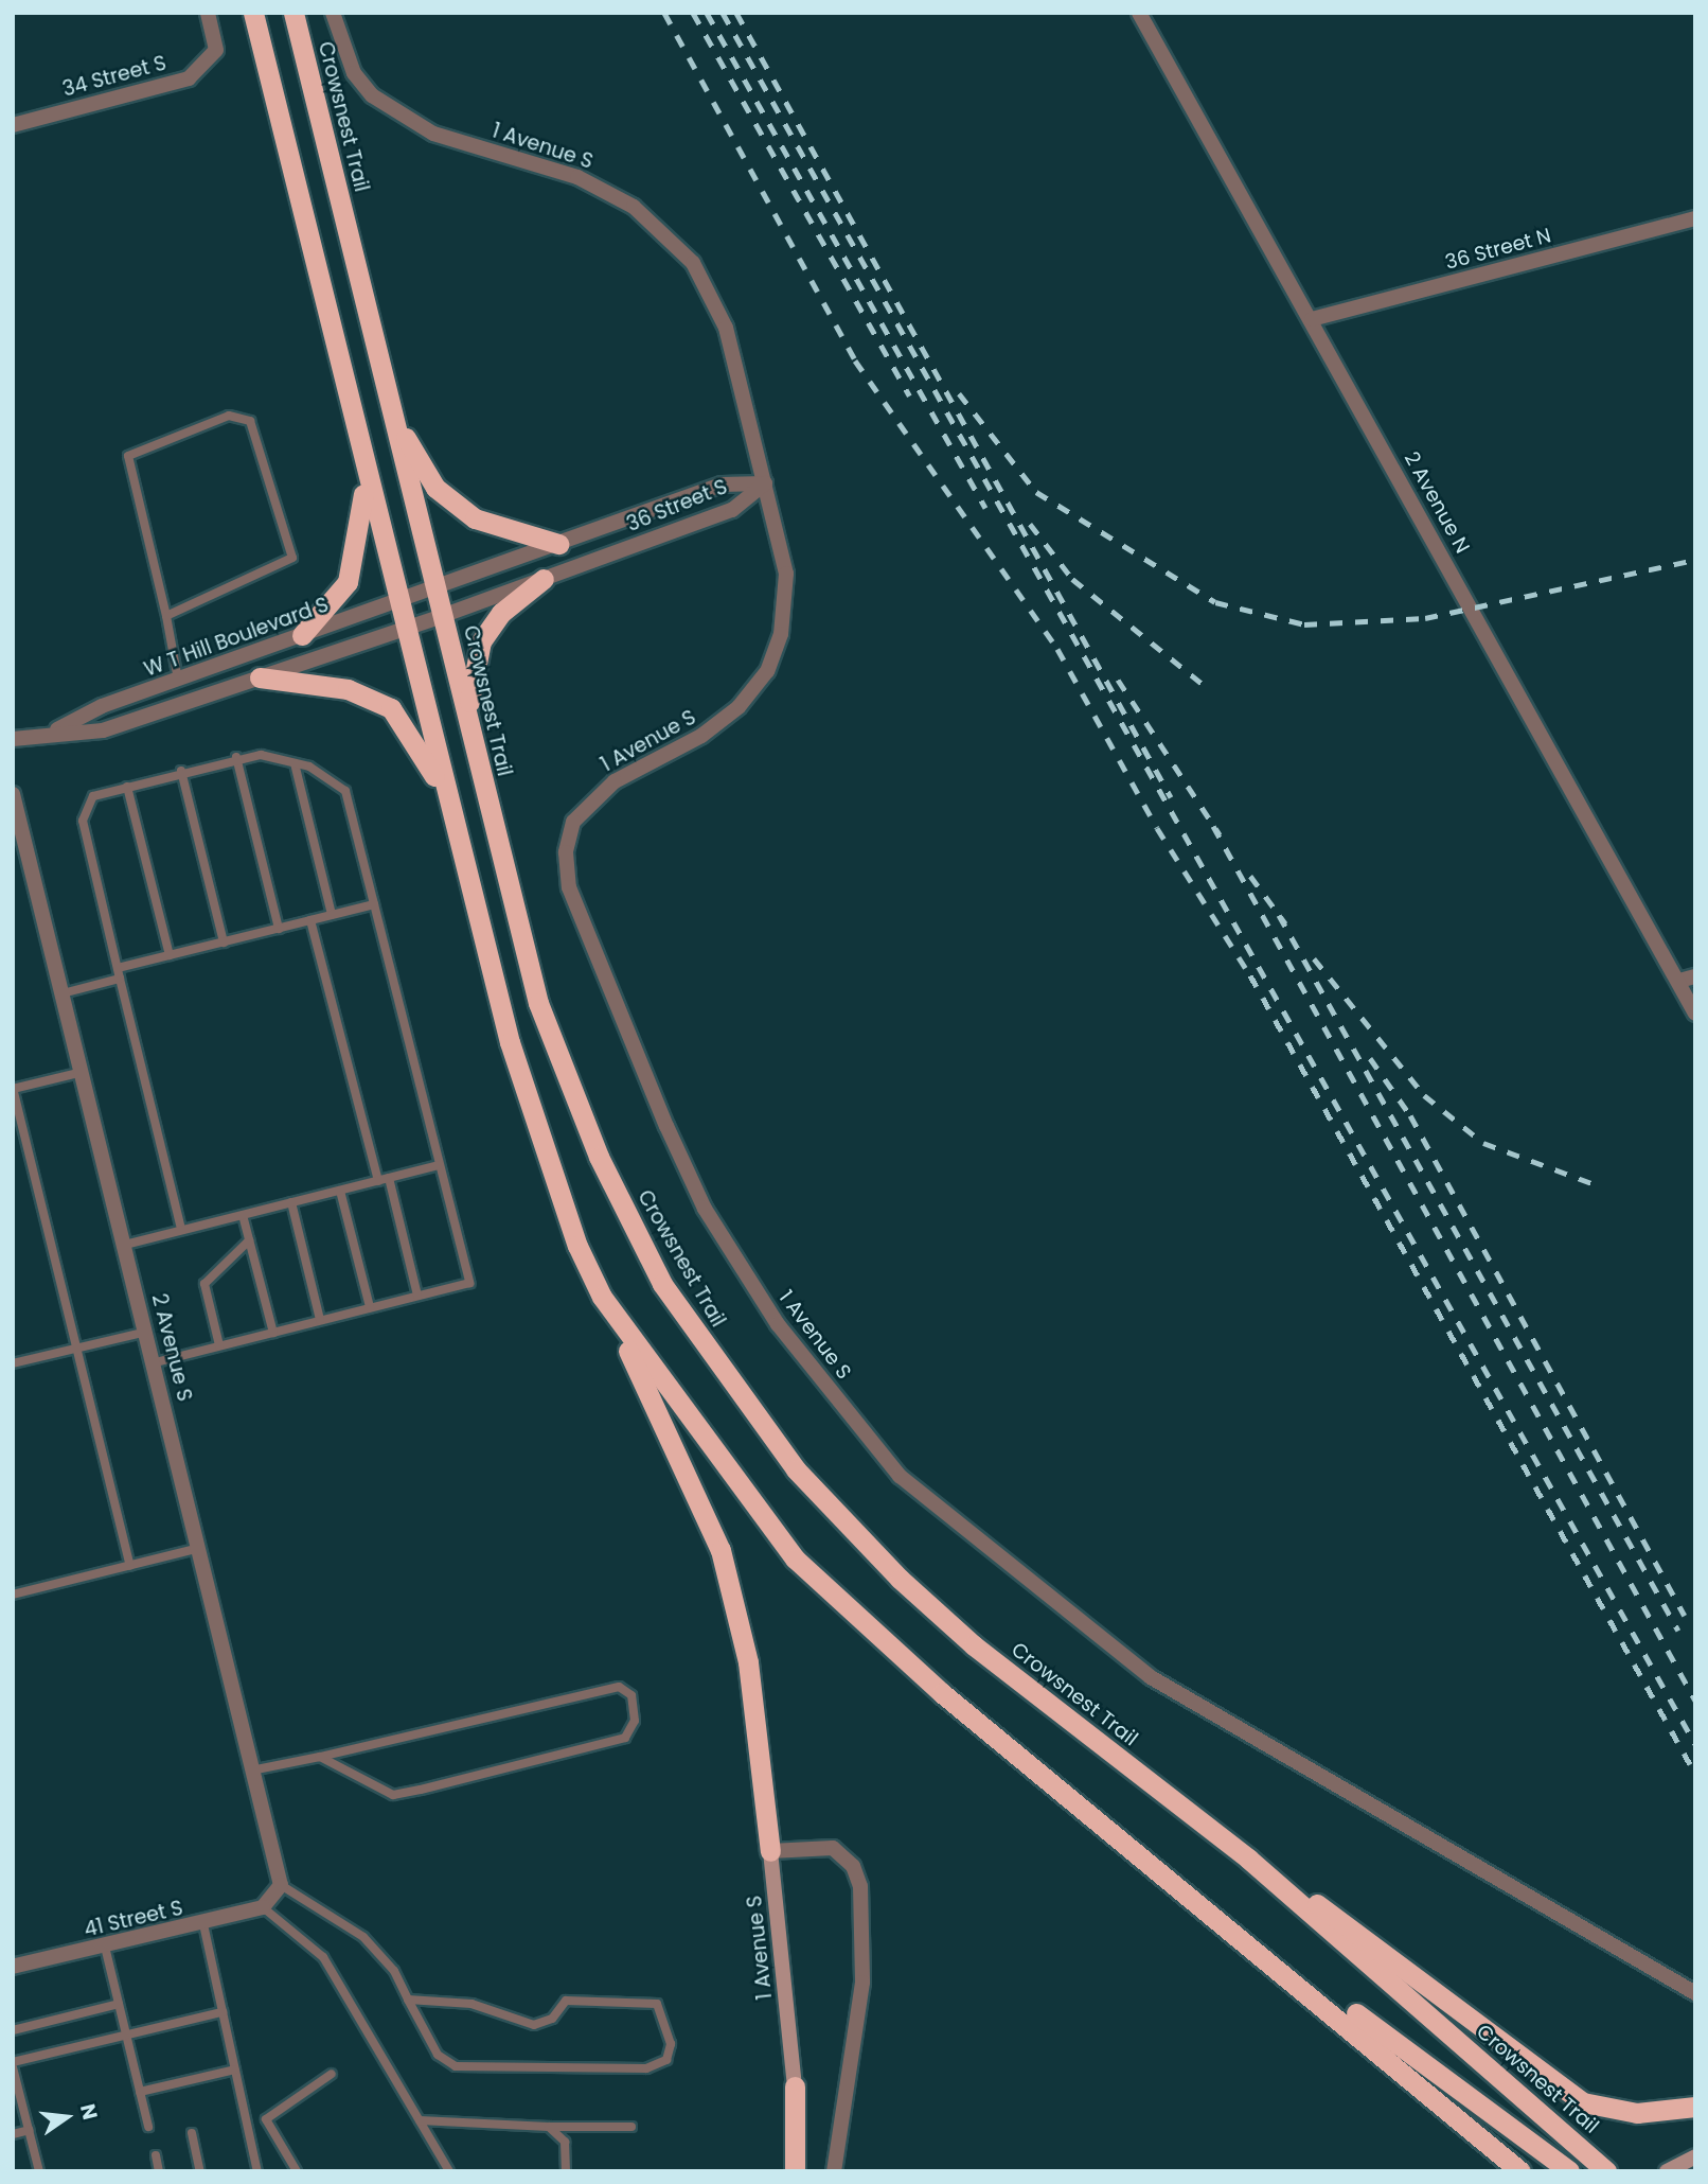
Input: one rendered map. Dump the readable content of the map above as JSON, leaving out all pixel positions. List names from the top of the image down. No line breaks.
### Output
{"streets":{"highway":["Crowsnest Trail"],"main road":["1 Avenue S"],"street":["34 Street S","36 Street N","2 Avenue N","36 Street S","W T Hill Boulevard S","2 Avenue S","41 Street S"]},"crossings":[["Crowsnest Trail","36 Street S"],["Crowsnest Trail","W T Hill Boulevard S"],["1 Avenue S","36 Street S"],["36 Street N","2 Avenue N"],["36 Street S","W T Hill Boulevard S"]],"north":"right"}
